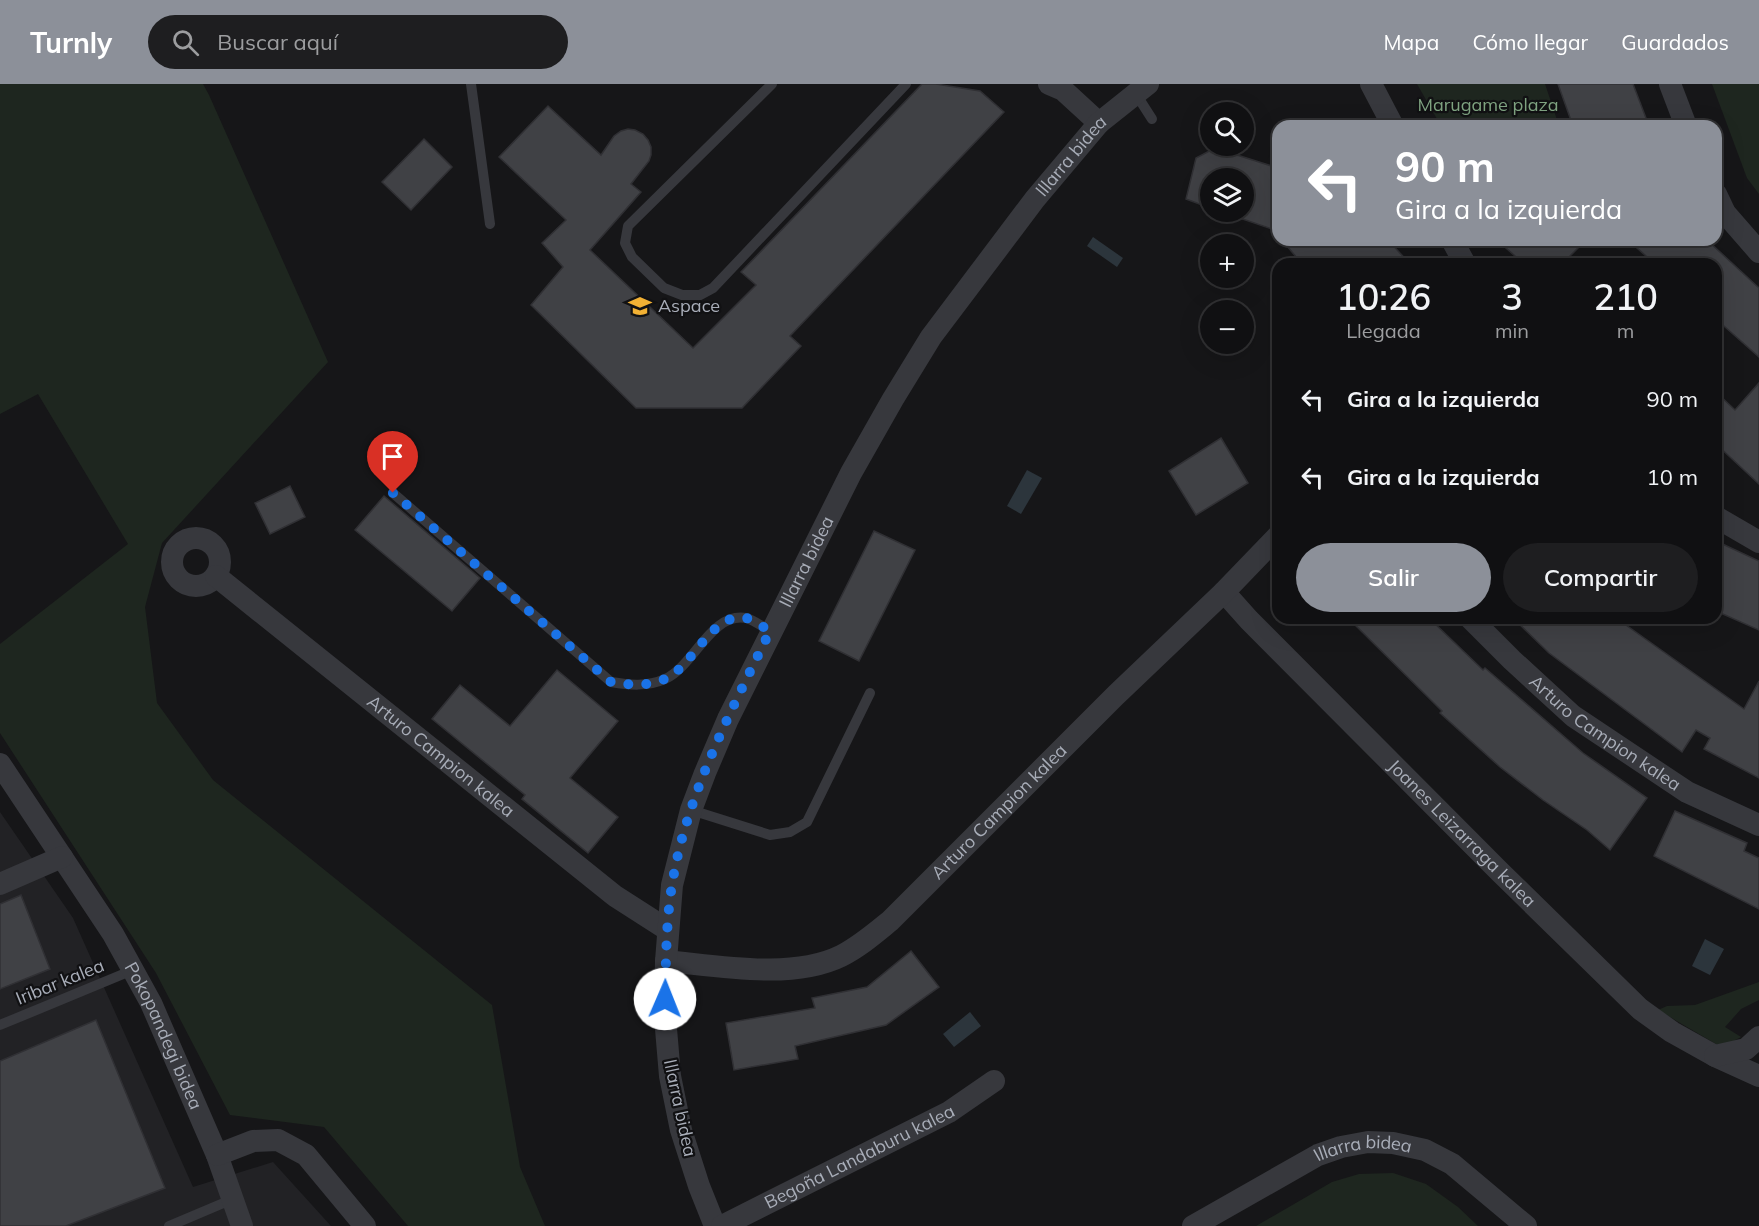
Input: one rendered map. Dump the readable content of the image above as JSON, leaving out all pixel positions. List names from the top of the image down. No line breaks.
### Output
{"streets":{"street":["Illarra bidea","Arturo Campion kalea","Joanes Leizarraga kalea","Pokopandegi bidea","Begoña Landaburu kalea"],"lane":["Iribar kalea"]},"crossings":[["Illarra bidea","Arturo Campion kalea"],["Arturo Campion kalea","Joanes Leizarraga kalea"],["Iribar kalea","Pokopandegi bidea"]],"parks":["Marugame plaza"],"places":{"school or university":["Aspace"]},"page":{"header":"Turnly","search":"Buscar aquí","nav":["Mapa","Cómo llegar","Guardados"],"map_buttons":["+","−"],"turn":["90 m","Gira a la izquierda"],"eta":["10:26","Llegada","3","min","210","m"],"list":[{"name":"Gira a la izquierda","value":"90 m"},{"name":"Gira a la izquierda","value":"10 m"}],"buttons":["Salir","Compartir"]}}
